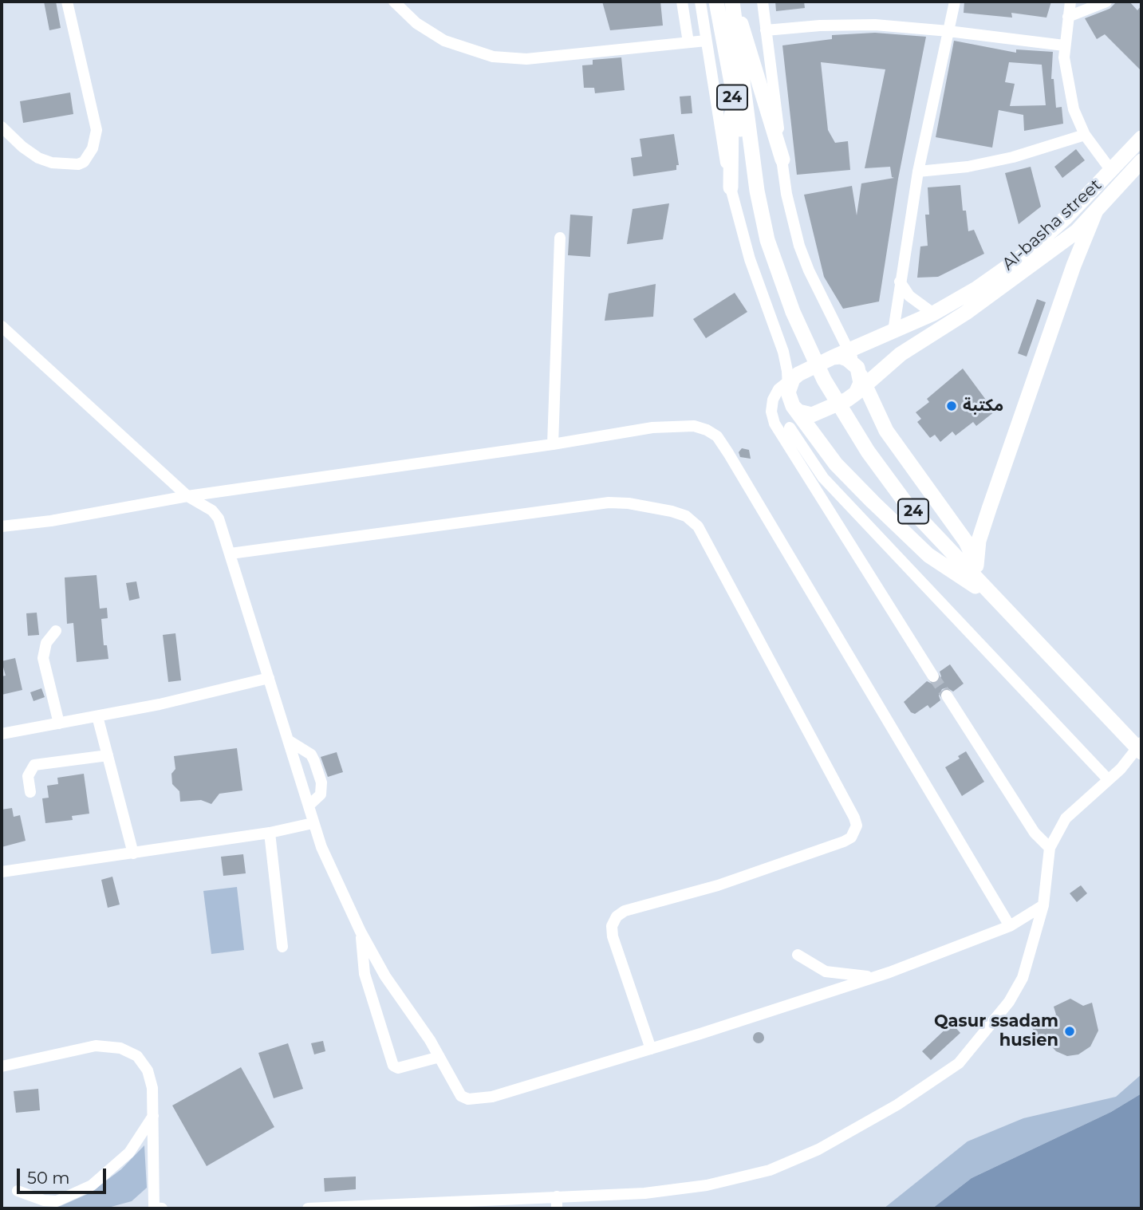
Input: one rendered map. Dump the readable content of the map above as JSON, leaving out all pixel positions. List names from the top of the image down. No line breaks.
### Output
{"streets":{"main road":["24","Al-basha street"]},"places":["مكتبة","Qasur ssadam husien"],"scale_bar":"50 m"}
